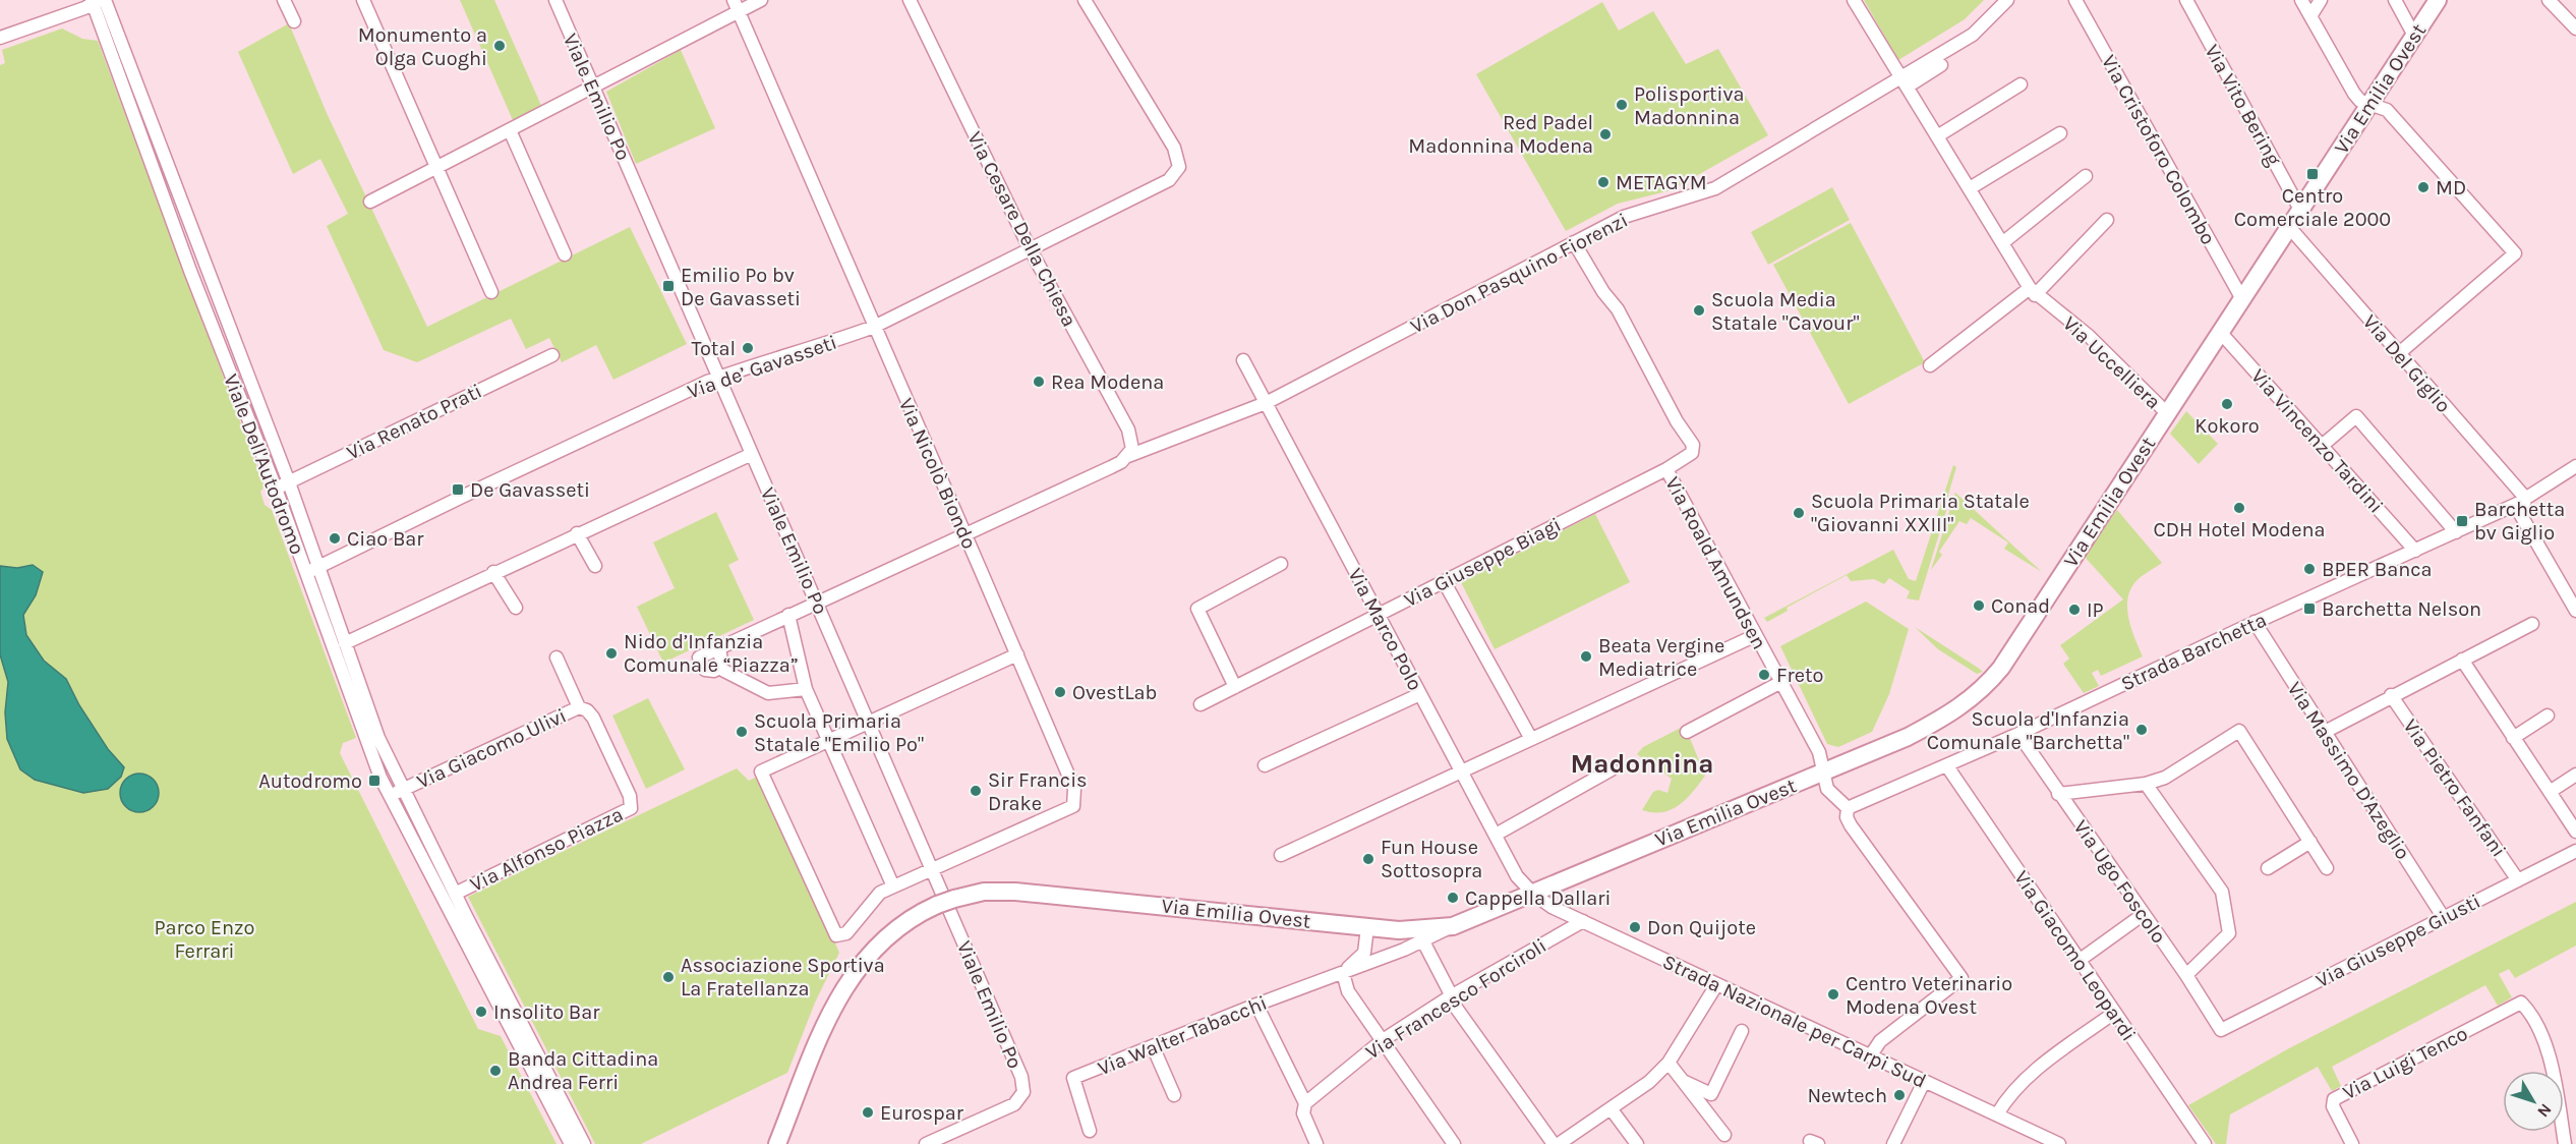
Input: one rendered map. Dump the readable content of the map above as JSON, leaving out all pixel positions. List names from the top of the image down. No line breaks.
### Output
{"streets":{"main road":["Via Emilia Ovest"],"street":["Viale Emilio Po","Via Vito Bering","Via Cristoforo Colombo","Via Cesare Della Chiesa","Via Don Pasquino Fiorenzi","Via Uccelliera","Via Del Giglio","Via de’ Gavasseti","Via Renato Prati","Via Vincenzo Tardini","Viale Dell'Autodromo","Via Nicolò Biondo","Via Giuseppe Biagi","Via Roald Amundsen","Via Marco Polo","Strada Barchetta","Via Giacomo Ulivi","Via Massimo D'Azeglio","Via Pietro Fanfani","Via Alfonso Piazza","Via Ugo Foscolo","Via Giuseppe Giusti","Via Giacomo Leopardi","Via Francesco Forciroli","Strada Nazionale per Carpi Sud","Via Walter Tabacchi","Via Luigi Tenco"]},"crossings":[["Via Emilia Ovest","Via Vito Bering"],["Via Emilia Ovest","Via Cristoforo Colombo"],["Via Emilia Ovest","Via Uccelliera"],["Via Emilia Ovest","Via Del Giglio"],["Via Emilia Ovest","Via Vincenzo Tardini"],["Via Emilia Ovest","Via Roald Amundsen"],["Via Emilia Ovest","Via Marco Polo"],["Via Emilia Ovest","Strada Nazionale per Carpi Sud"],["Via Emilia Ovest","Via Walter Tabacchi"],["Viale Emilio Po","Via Don Pasquino Fiorenzi"],["Viale Emilio Po","Via de’ Gavasseti"],["Viale Emilio Po","Via Nicolò Biondo"],["Via Cesare Della Chiesa","Via Don Pasquino Fiorenzi"],["Via Cesare Della Chiesa","Via de’ Gavasseti"],["Via Don Pasquino Fiorenzi","Via Uccelliera"],["Via Don Pasquino Fiorenzi","Via Nicolò Biondo"],["Via Don Pasquino Fiorenzi","Via Roald Amundsen"],["Via Don Pasquino Fiorenzi","Via Marco Polo"],["Via Del Giglio","Strada Barchetta"],["Via de’ Gavasseti","Viale Dell'Autodromo"],["Via de’ Gavasseti","Via Nicolò Biondo"],["Via Renato Prati","Viale Dell'Autodromo"],["Via Vincenzo Tardini","Strada Barchetta"],["Viale Dell'Autodromo","Via Giacomo Ulivi"],["Viale Dell'Autodromo","Via Alfonso Piazza"],["Via Giuseppe Biagi","Via Roald Amundsen"],["Via Giuseppe Biagi","Via Marco Polo"],["Via Marco Polo","Strada Nazionale per Carpi Sud"],["Strada Barchetta","Via Massimo D'Azeglio"],["Strada Barchetta","Via Ugo Foscolo"],["Strada Barchetta","Via Giacomo Leopardi"],["Via Giacomo Ulivi","Via Alfonso Piazza"],["Via Massimo D'Azeglio","Via Giuseppe Giusti"],["Via Pietro Fanfani","Via Giuseppe Giusti"],["Via Ugo Foscolo","Via Giuseppe Giusti"],["Via Francesco Forciroli","Strada Nazionale per Carpi Sud"]],"districts":["Madonnina"],"parks":["Parco Enzo Ferrari"],"places":{"other":["Monumento a Olga Cuoghi","Polisportiva Madonnina","Red Padel Madonnina Modena","METAGYM","MD","Scuola Media Statale \"Cavour\"","Total","Rea Modena","Kokoro","CDH Hotel Modena","Scuola Primaria Statale \"Giovanni XXIII\"","Ciao Bar","BPER Banca","Conad","IP","Nido d’Infanzia Comunale “Piazza”","Beata Vergine Mediatrice","Freto","OvestLab","Scuola d'Infanzia Comunale \"Barchetta\"","Scuola Primaria Statale \"Emilio Po\"","Sir Francis Drake","Fun House Sottosopra","Cappella Dallari","Don Quijote","Associazione Sportiva La Fratellanza","Centro Veterinario Modena Ovest","Insolito Bar","Banda Cittadina Andrea Ferri","Newtech","Eurospar"],"transit":["Centro Comerciale 2000","Emilio Po bv De Gavasseti","De Gavasseti","Barchetta bv Giglio","Barchetta Nelson","Autodromo"]},"north":"bottom right"}
